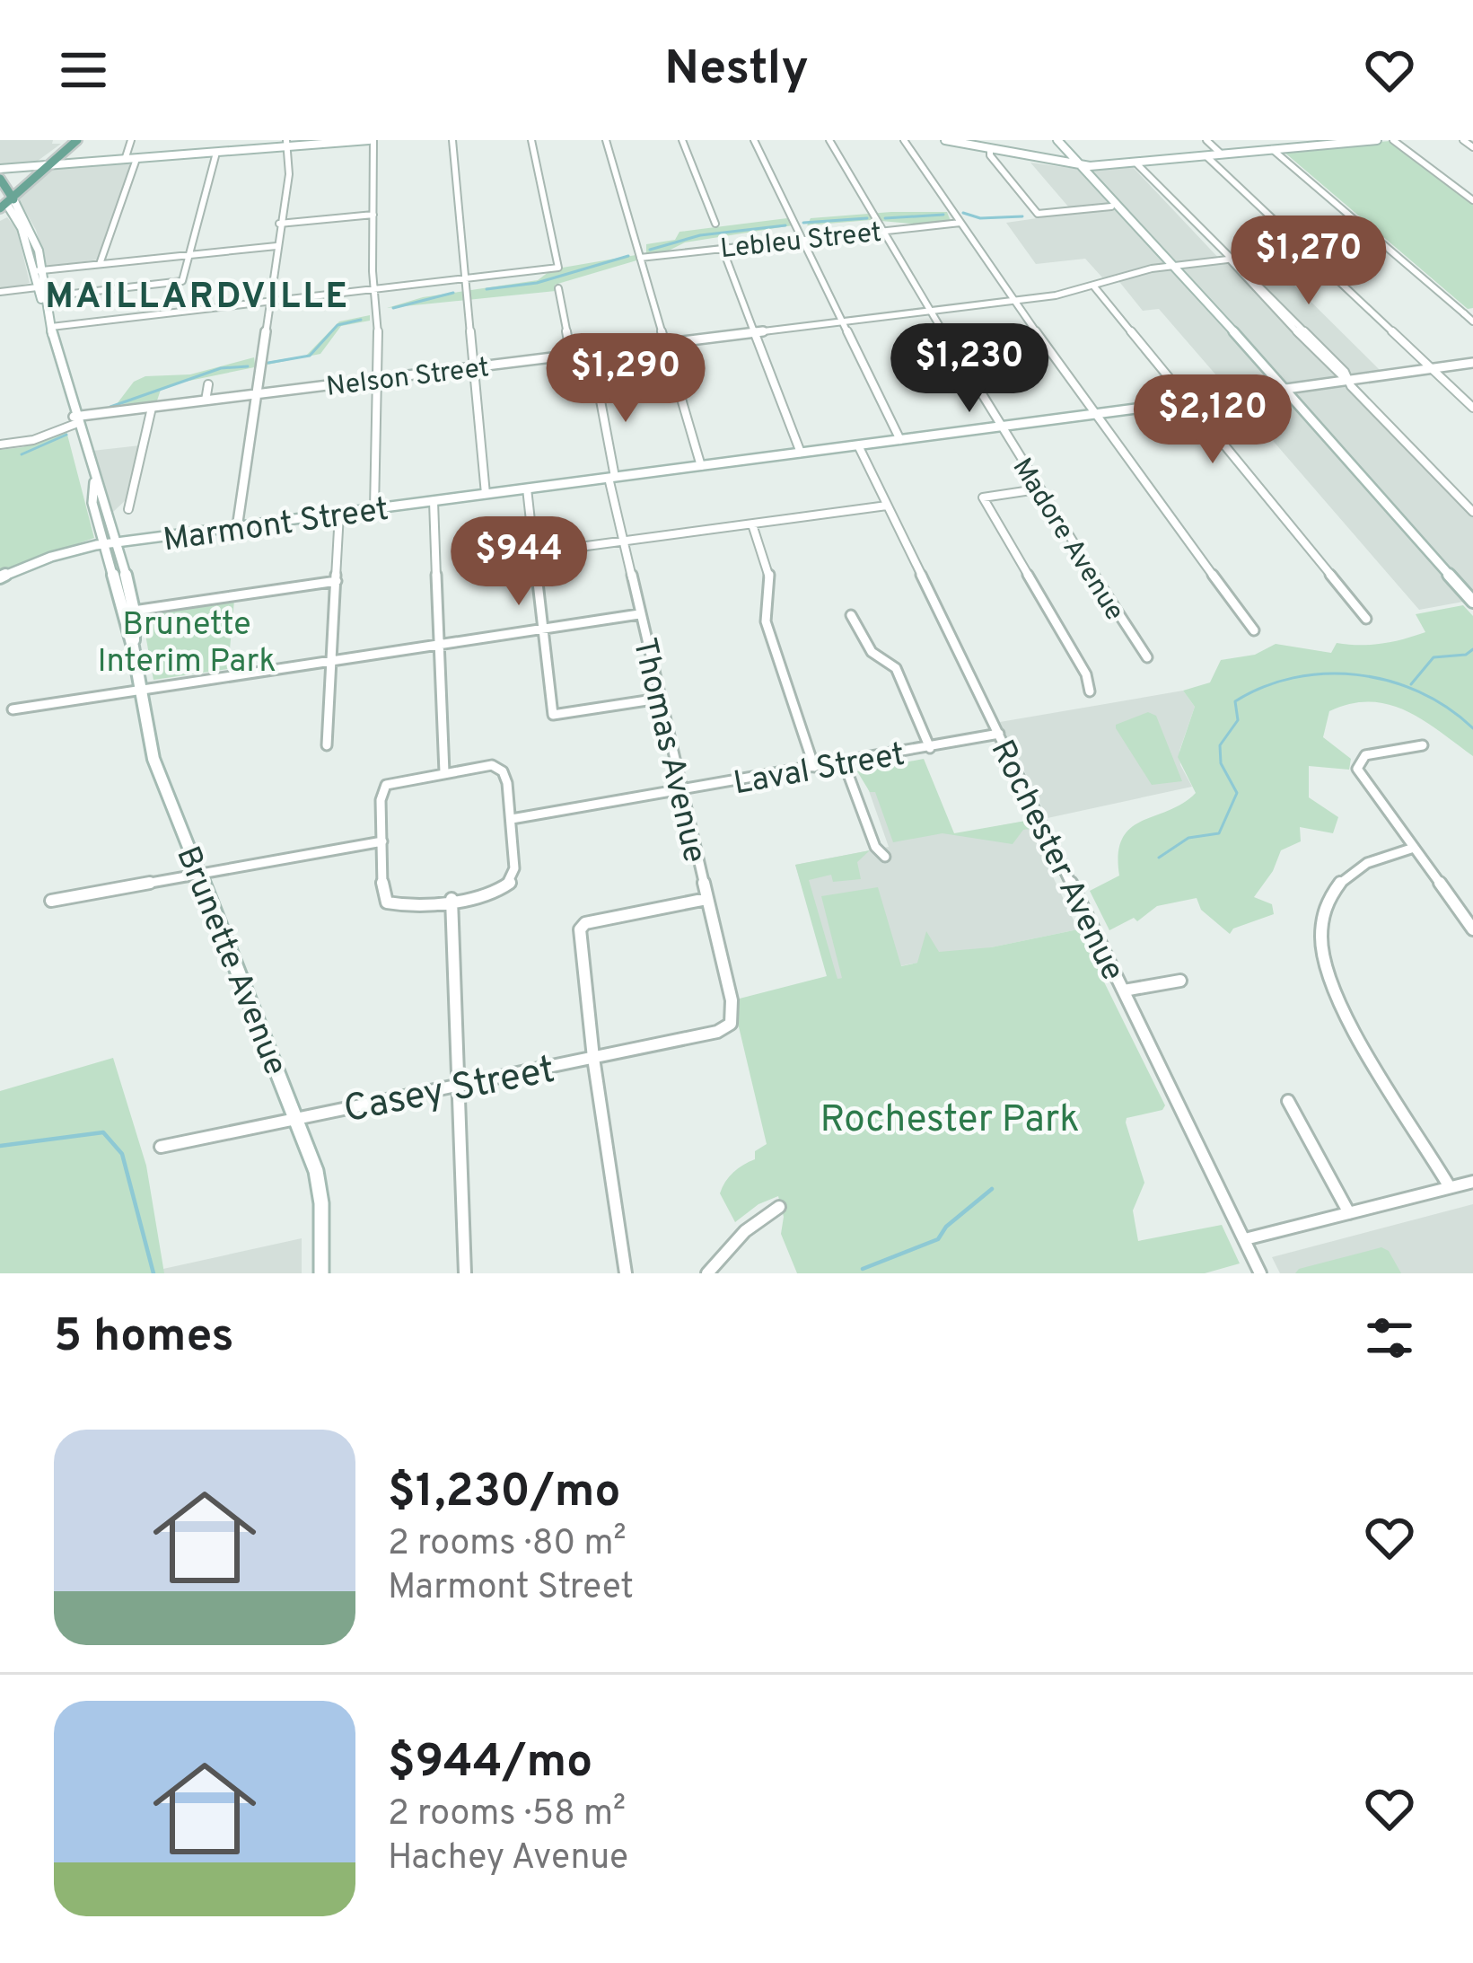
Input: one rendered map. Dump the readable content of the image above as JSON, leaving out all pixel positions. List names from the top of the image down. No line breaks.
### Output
{"streets":{"main road":["Marmont Street","Brunette Avenue"],"street":["Lebleu Street","Nelson Street","Madore Avenue","Thomas Avenue","Laval Street","Rochester Avenue","Casey Street"]},"crossings":[["Lebleu Street","Madore Avenue"],["Nelson Street","Madore Avenue"],["Nelson Street","Thomas Avenue"],["Nelson Street","Brunette Avenue"],["Marmont Street","Madore Avenue"],["Marmont Street","Thomas Avenue"],["Marmont Street","Rochester Avenue"],["Marmont Street","Brunette Avenue"],["Thomas Avenue","Laval Street"],["Thomas Avenue","Casey Street"],["Laval Street","Rochester Avenue"],["Brunette Avenue","Casey Street"]],"districts":["MAILLARDVILLE"],"parks":["Brunette Interim Park","Rochester Park"],"page":{"header":"Nestly","price":["$1,270","$1,230","$1,290","$2,120","$944"],"heading":"5 homes","list":[{"name":"$1,230/mo","note":"2 rooms · 80 m² · Marmont Street"},{"name":"$944/mo","note":"2 rooms · 58 m² · Hachey Avenue"}]}}
